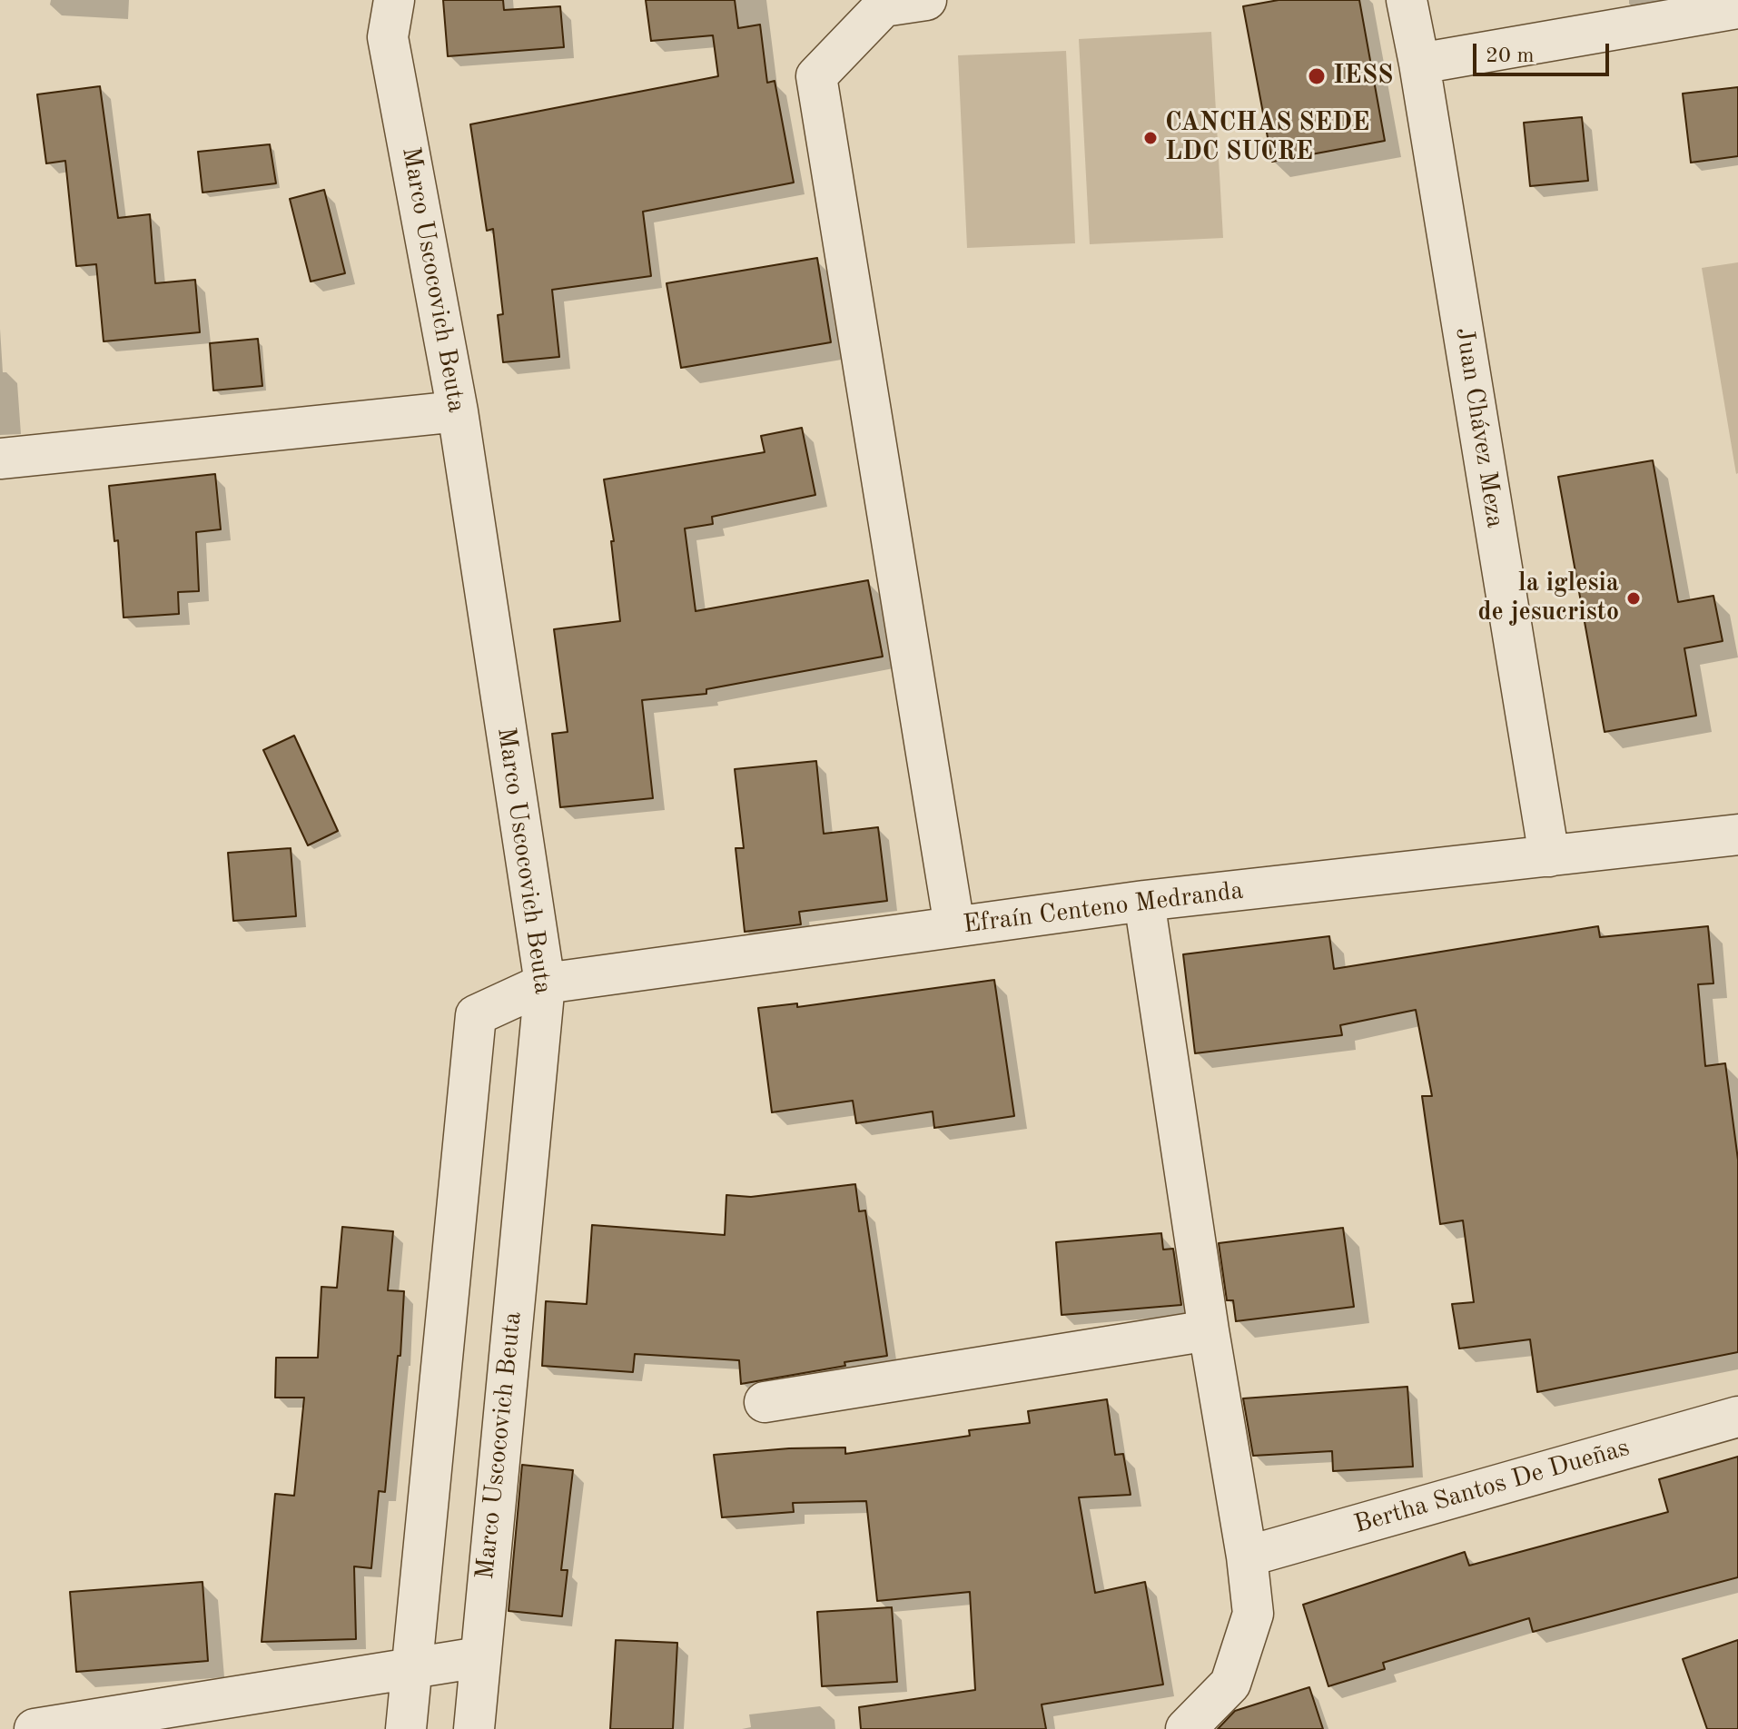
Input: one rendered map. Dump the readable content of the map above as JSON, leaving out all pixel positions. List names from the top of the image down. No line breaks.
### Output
{"streets":{"street":["Marco Uscocovich Beuta","Juan Chávez Meza","Efraín Centeno Medranda","Bertha Santos De Dueñas"]},"crossings":[["Marco Uscocovich Beuta","Efraín Centeno Medranda"],["Juan Chávez Meza","Efraín Centeno Medranda"]],"places":["IESS","CANCHAS SEDE LDC SUCRE","la iglesia de jesucristo"],"scale_bar":"20 m"}
